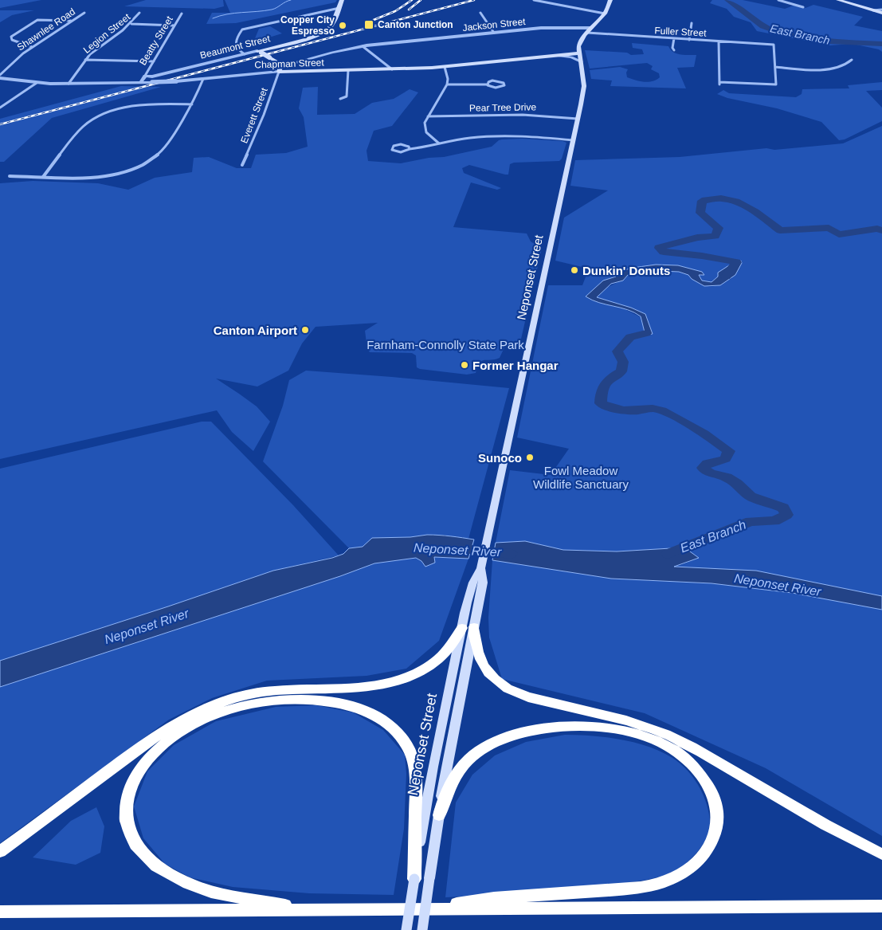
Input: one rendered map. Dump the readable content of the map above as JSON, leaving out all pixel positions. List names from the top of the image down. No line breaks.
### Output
{"streets":{"main road":["Beaumont Street","Chapman Street","Neponset Street"],"street":["Jackson Street","Shawnlee Road","Fuller Street","Legion Street","Beatty Street","Pear Tree Drive","Everett Street"]},"crossings":[["Jackson Street","Chapman Street"],["Jackson Street","Everett Street"],["Shawnlee Road","Chapman Street"],["Legion Street","Chapman Street"],["Beatty Street","Beaumont Street"],["Beatty Street","Chapman Street"],["Beaumont Street","Chapman Street"],["Chapman Street","Everett Street"],["Chapman Street","Neponset Street"],["Pear Tree Drive","Neponset Street"]],"water":["East Branch","Neponset River"],"parks":["Farnham-Connolly State Park","Fowl Meadow Wildlife Sanctuary"],"places":{"transit":["Canton Junction"],"other":["Copper City Espresso","Dunkin' Donuts","Canton Airport","Former Hangar","Sunoco"]}}
